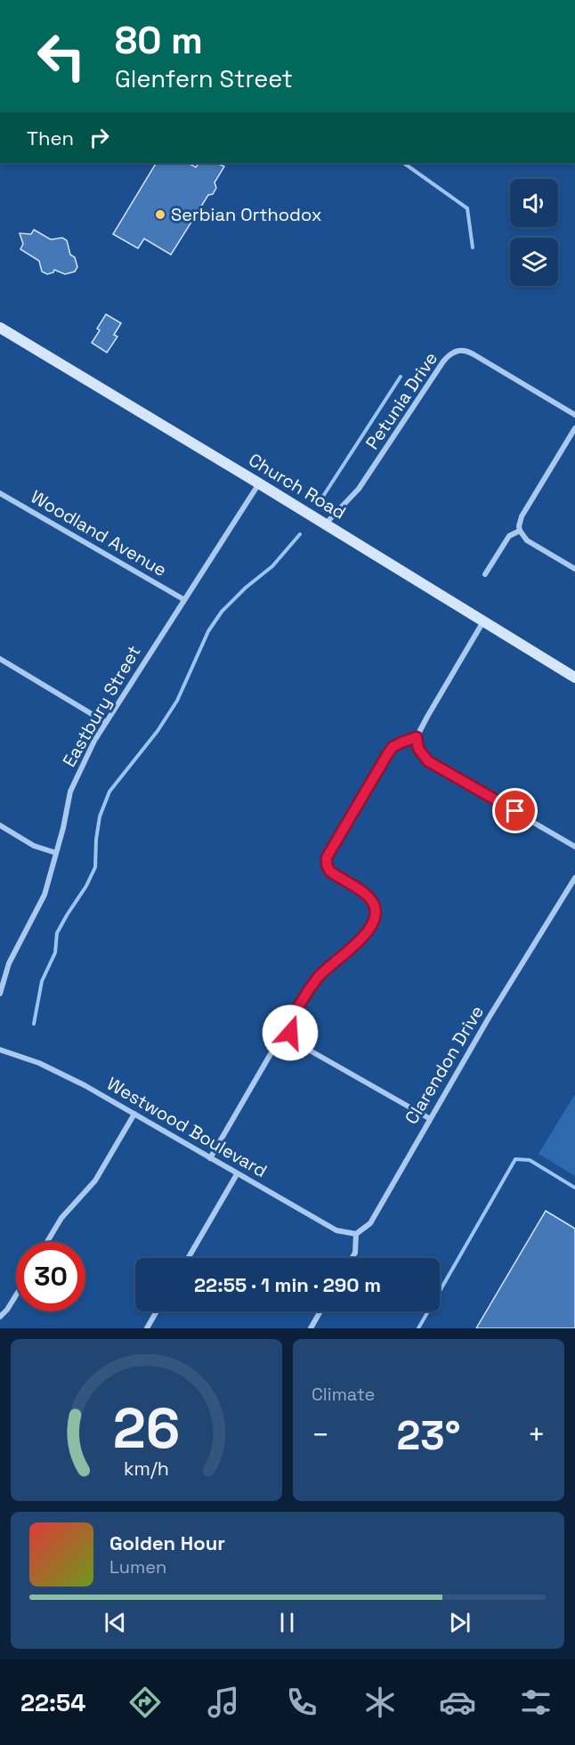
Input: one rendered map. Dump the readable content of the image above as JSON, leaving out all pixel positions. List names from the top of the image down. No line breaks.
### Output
{"streets":{"main road":["Church Road"],"street":["Petunia Drive","Woodland Avenue","Eastbury Street","Clarendon Drive","Westwood Boulevard"]},"crossings":[["Petunia Drive","Church Road"],["Church Road","Eastbury Street"],["Woodland Avenue","Eastbury Street"],["Clarendon Drive","Westwood Boulevard"]],"places":["Serbian Orthodox"],"page":{"turn":["80 m","Glenfern Street"],"then":"Then","limit":"30","trip":"22:55 · 1 min · 290 m","tile":"Climate","heat":["−","23°","+"],"song":["Golden Hour","Lumen"],"tabs":"22:54","gauge":["26","km/h"]}}
